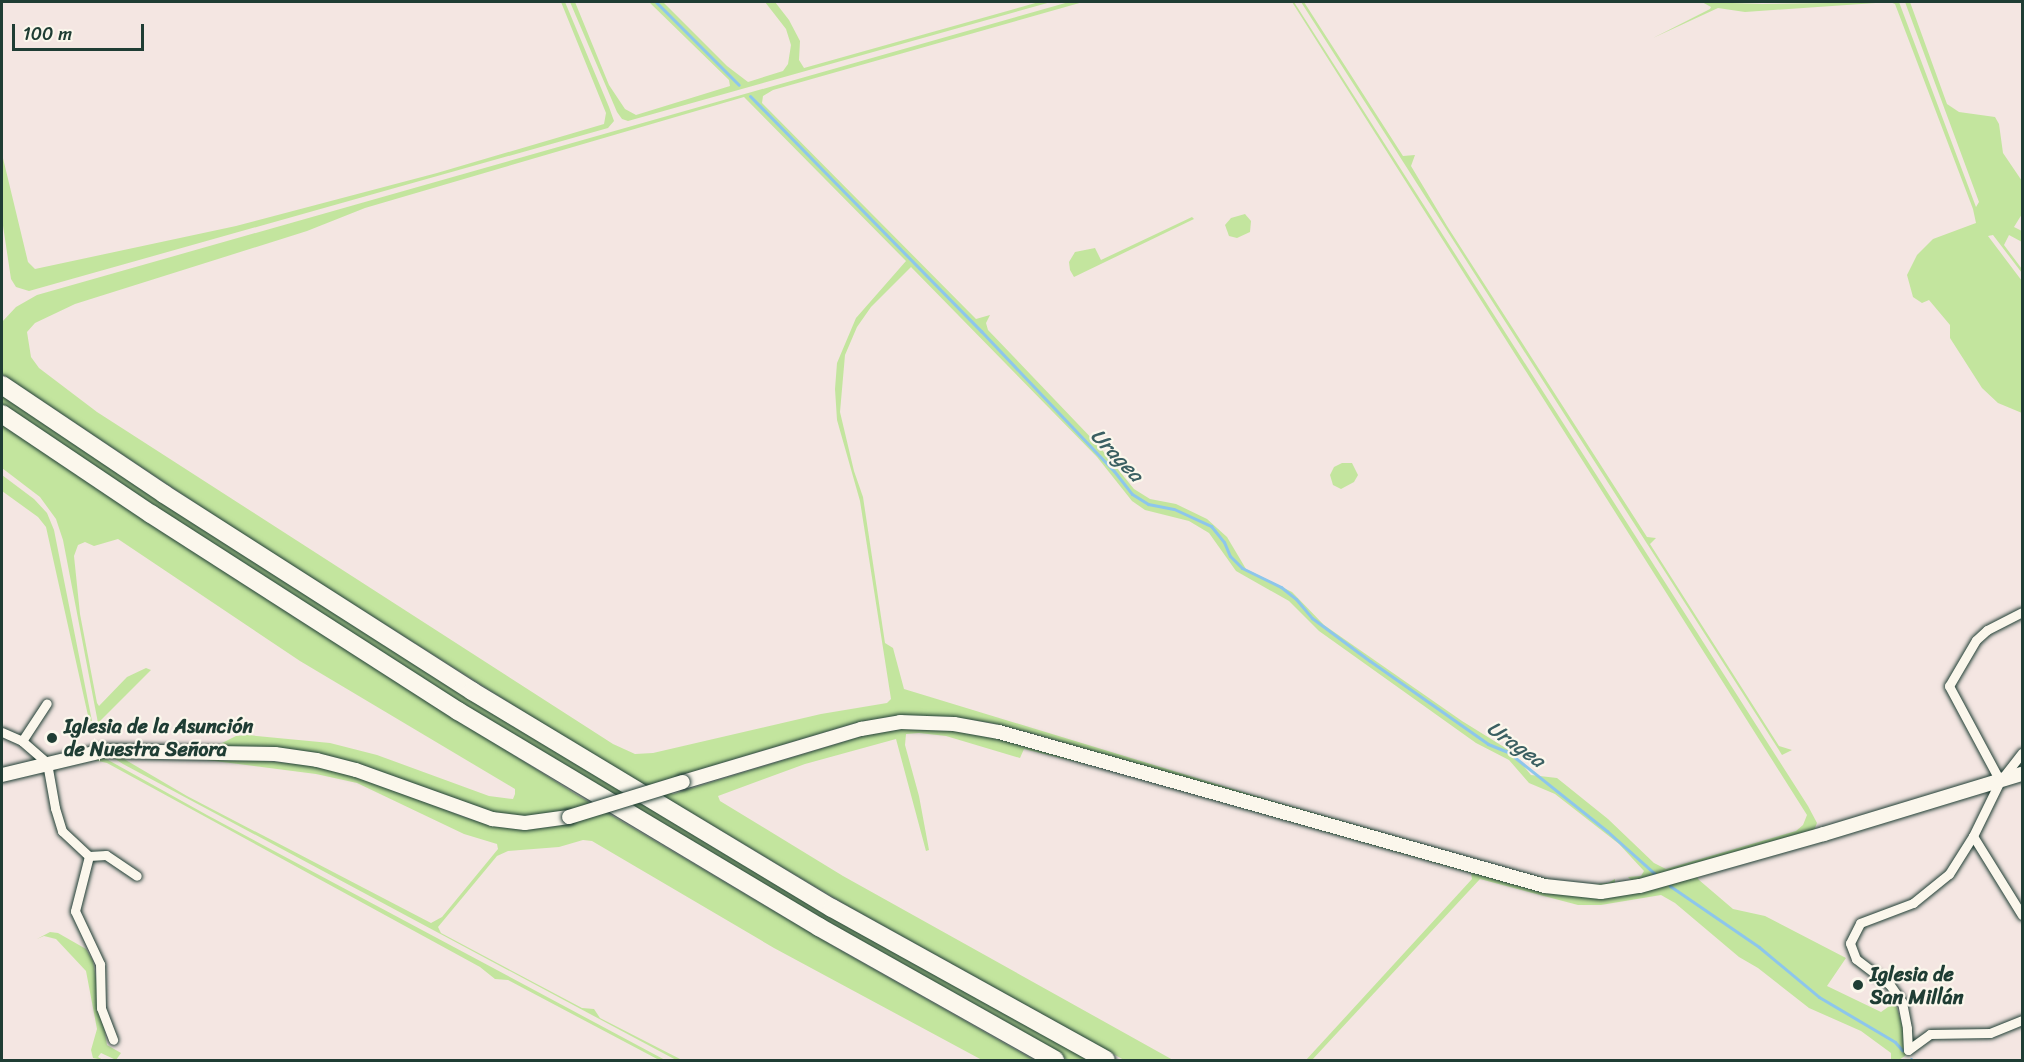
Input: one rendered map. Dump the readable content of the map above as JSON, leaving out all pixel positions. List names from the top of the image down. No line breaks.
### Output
{"water":["Uragea"],"places":["Iglesia de la Asunción de Nuestra Señora","Iglesia de San Millán"],"scale_bar":"100 m"}
